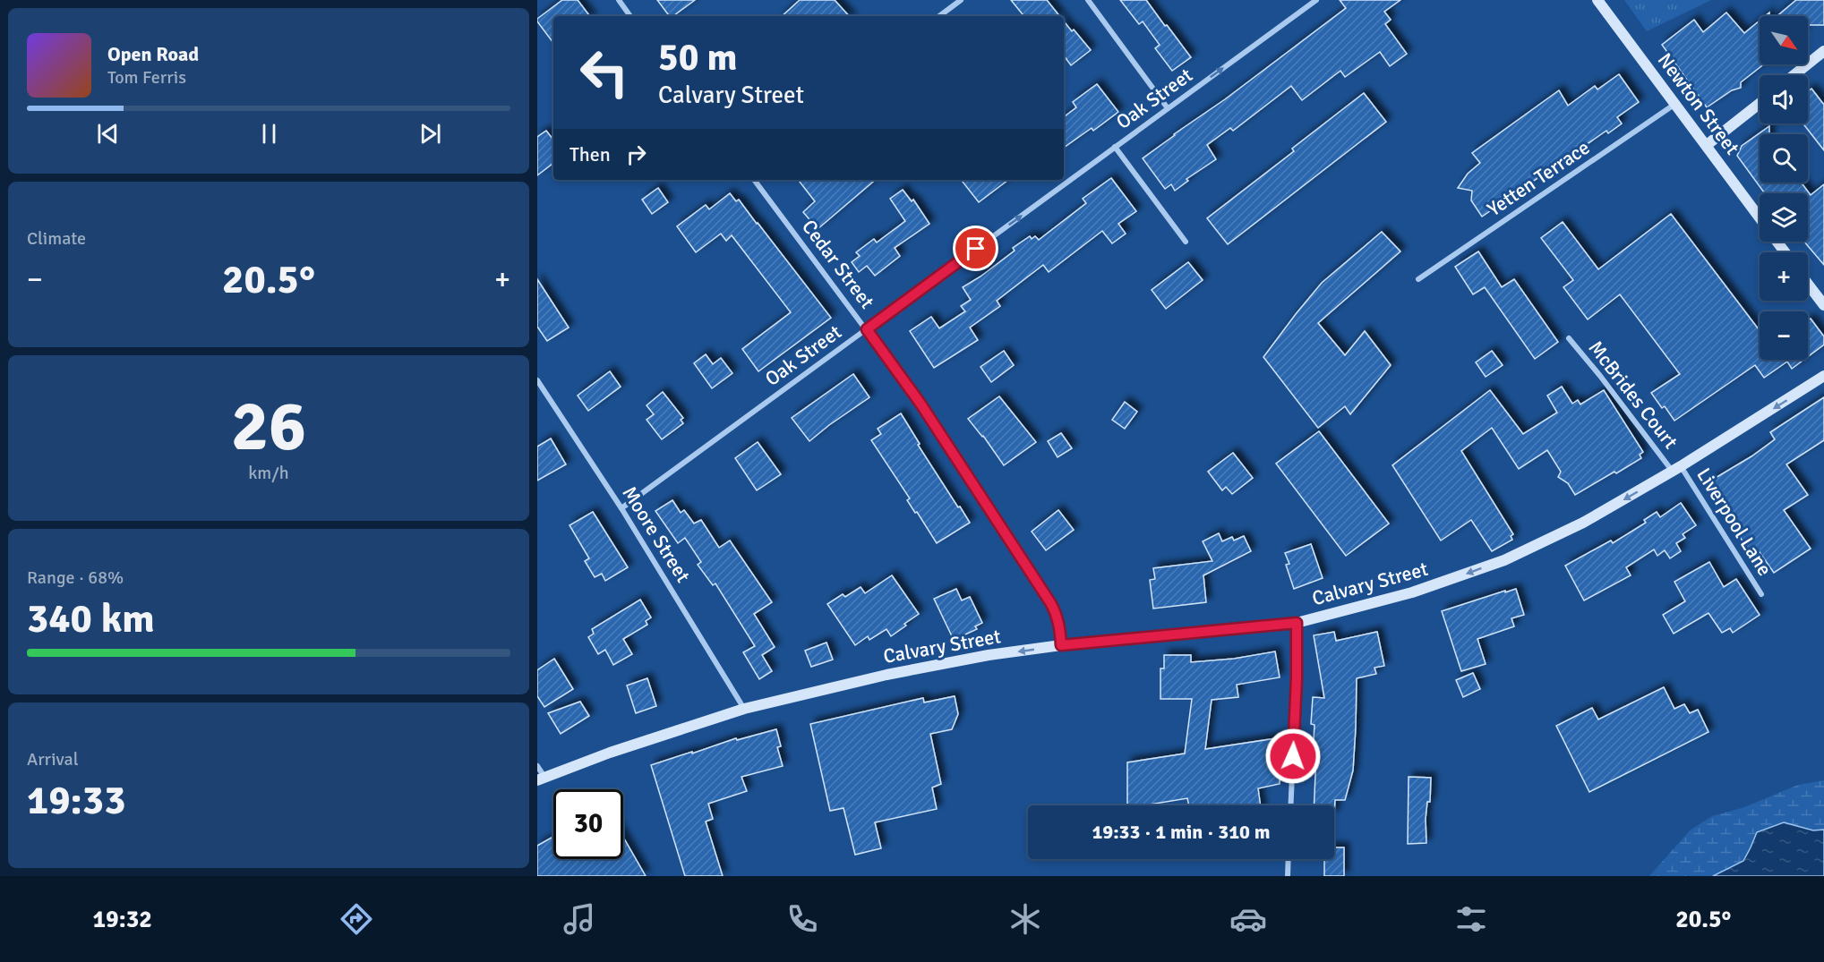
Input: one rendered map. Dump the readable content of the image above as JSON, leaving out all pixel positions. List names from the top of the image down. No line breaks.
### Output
{"streets":{"street":["Oak Street","Newton Street","Yetten Terrace","Cedar Street","McBrides Court","Liverpool Lane","Moore Street","Calvary Street"]},"crossings":[["Oak Street","Cedar Street"],["Oak Street","Moore Street"],["Newton Street","Yetten Terrace"],["Cedar Street","Calvary Street"],["McBrides Court","Liverpool Lane"],["McBrides Court","Calvary Street"],["Liverpool Lane","Calvary Street"],["Moore Street","Calvary Street"]],"one_way":["Oak Street","Calvary Street"],"north":"bottom right","page":{"map_buttons":["+","−"],"turn":["50 m","Calvary Street"],"song":["Open Road","Tom Ferris"],"then":"Then","tile":["Climate",["26","km/h"],["Range · 68%","340 km"],["Arrival","19:33"]],"heat":["−","20.5°","+"],"limit":"30","trip":"19:33 · 1 min · 310 m","tabs":["19:32","20.5°"]}}
